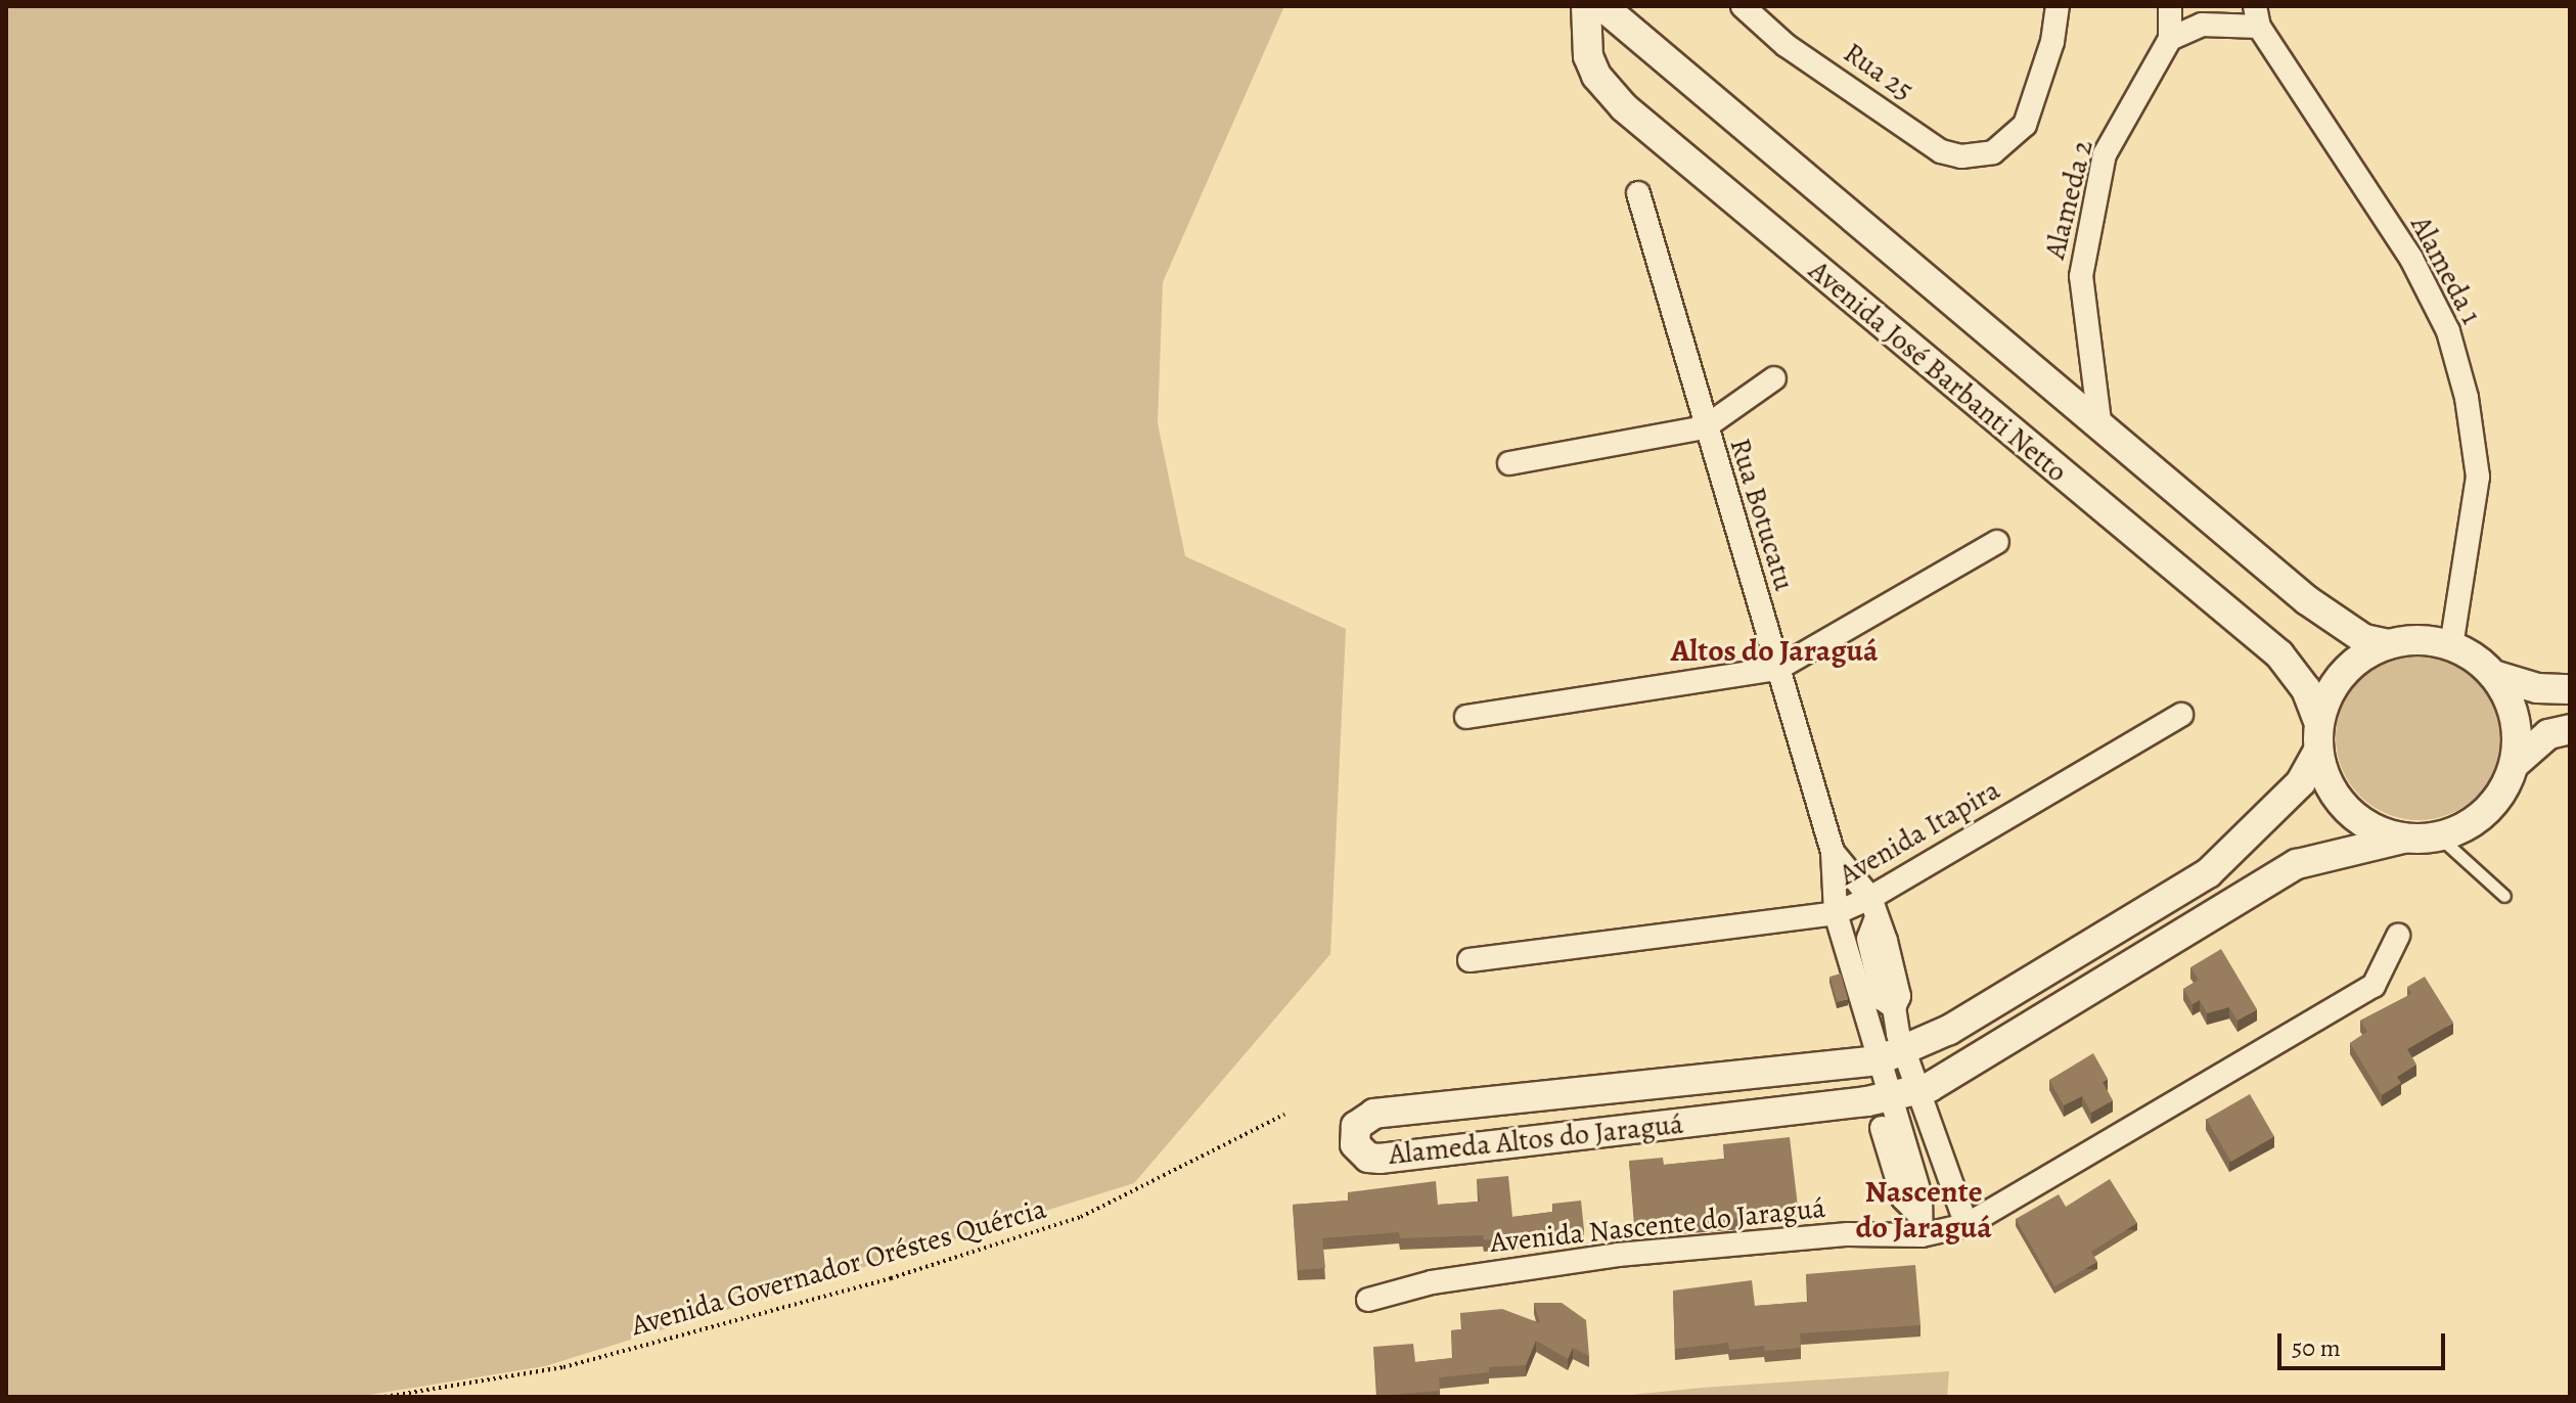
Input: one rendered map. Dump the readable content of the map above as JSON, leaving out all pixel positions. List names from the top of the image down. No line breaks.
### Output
{"streets":{"street":["Rua 25","Alameda 2","Alameda 1","Avenida José Barbanti Netto","Rua Botucatu","Avenida Itapira","Alameda Altos do Jaraguá","Avenida Nascente do Jaraguá"],"path":["Avenida Governador Oréstes Quércia"]},"crossings":[["Alameda 1","Avenida José Barbanti Netto"],["Alameda 1","Alameda Altos do Jaraguá"],["Avenida José Barbanti Netto","Alameda Altos do Jaraguá"],["Rua Botucatu","Avenida Itapira"],["Rua Botucatu","Alameda Altos do Jaraguá"]],"districts":["Altos do Jaraguá","Nascente do Jaraguá"],"scale_bar":"50 m"}
